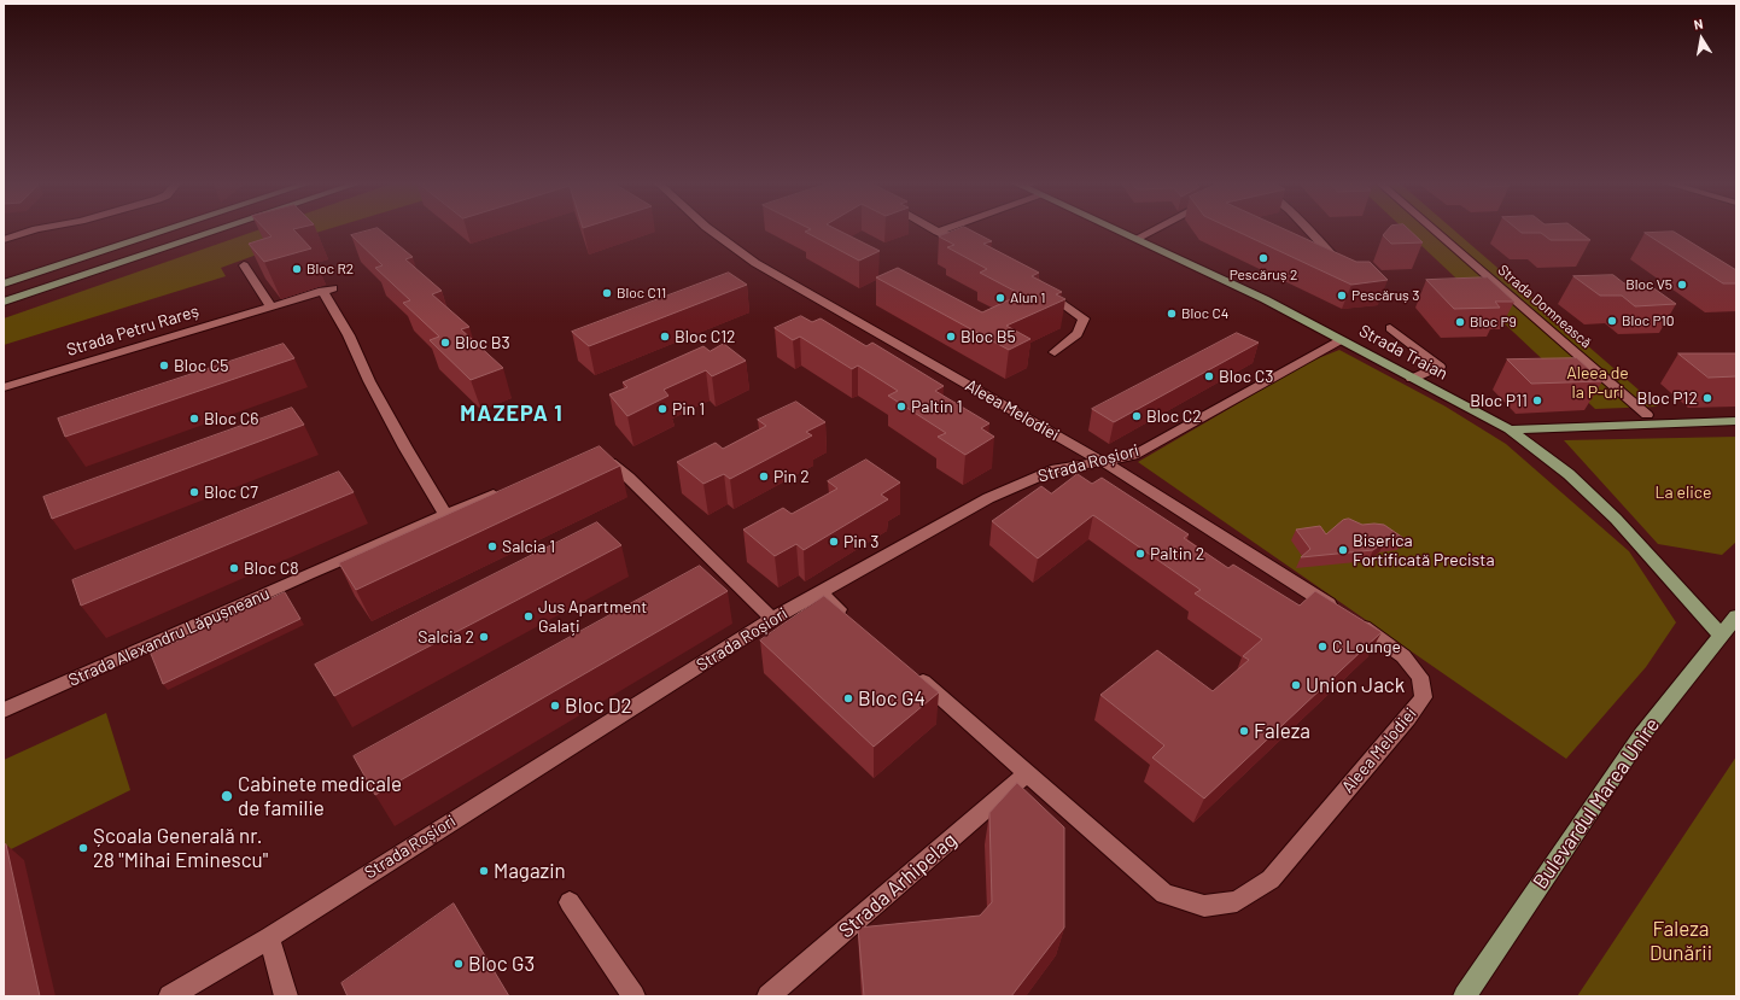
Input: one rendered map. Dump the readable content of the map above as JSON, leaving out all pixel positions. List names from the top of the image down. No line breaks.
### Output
{"streets":{"main road":["Strada Traian","Bulevardul Marea Unire"],"street":["Strada Domnească","Strada Petru Rareș","Aleea Melodiei","Strada Roșiori","Strada Alexandru Lăpușneanu","Strada Arhipelag"]},"crossings":[["Strada Petru Rareș","Strada Alexandru Lăpușneanu"],["Strada Traian","Strada Roșiori"],["Strada Traian","Bulevardul Marea Unire"],["Aleea Melodiei","Strada Roșiori"],["Aleea Melodiei","Strada Arhipelag"]],"districts":["MAZEPA 1"],"parks":["Aleea de la P-uri","La elice","Faleza Dunării"],"places":["Pescăruș 2","Bloc R2","Bloc V5","Bloc C11","Pescăruș 3","Alun 1","Bloc C4","Bloc P10","Bloc P9","Bloc C12","Bloc B5","Bloc B3","Bloc C5","Bloc C3","Bloc P12","Bloc P11","Paltin 1","Pin 1","Bloc C2","Bloc C6","Pin 2","Bloc C7","Pin 3","Salcia 1","Biserica Fortificată Precista","Paltin 2","Bloc C8","Jus Apartment Galați","Salcia 2","C Lounge","Union Jack","Bloc G4","Bloc D2","Faleza","Cabinete medicale de familie","Școala Generală nr. 28 \"Mihai Eminescu\"","Magazin","Bloc G3"],"north":"top"}
